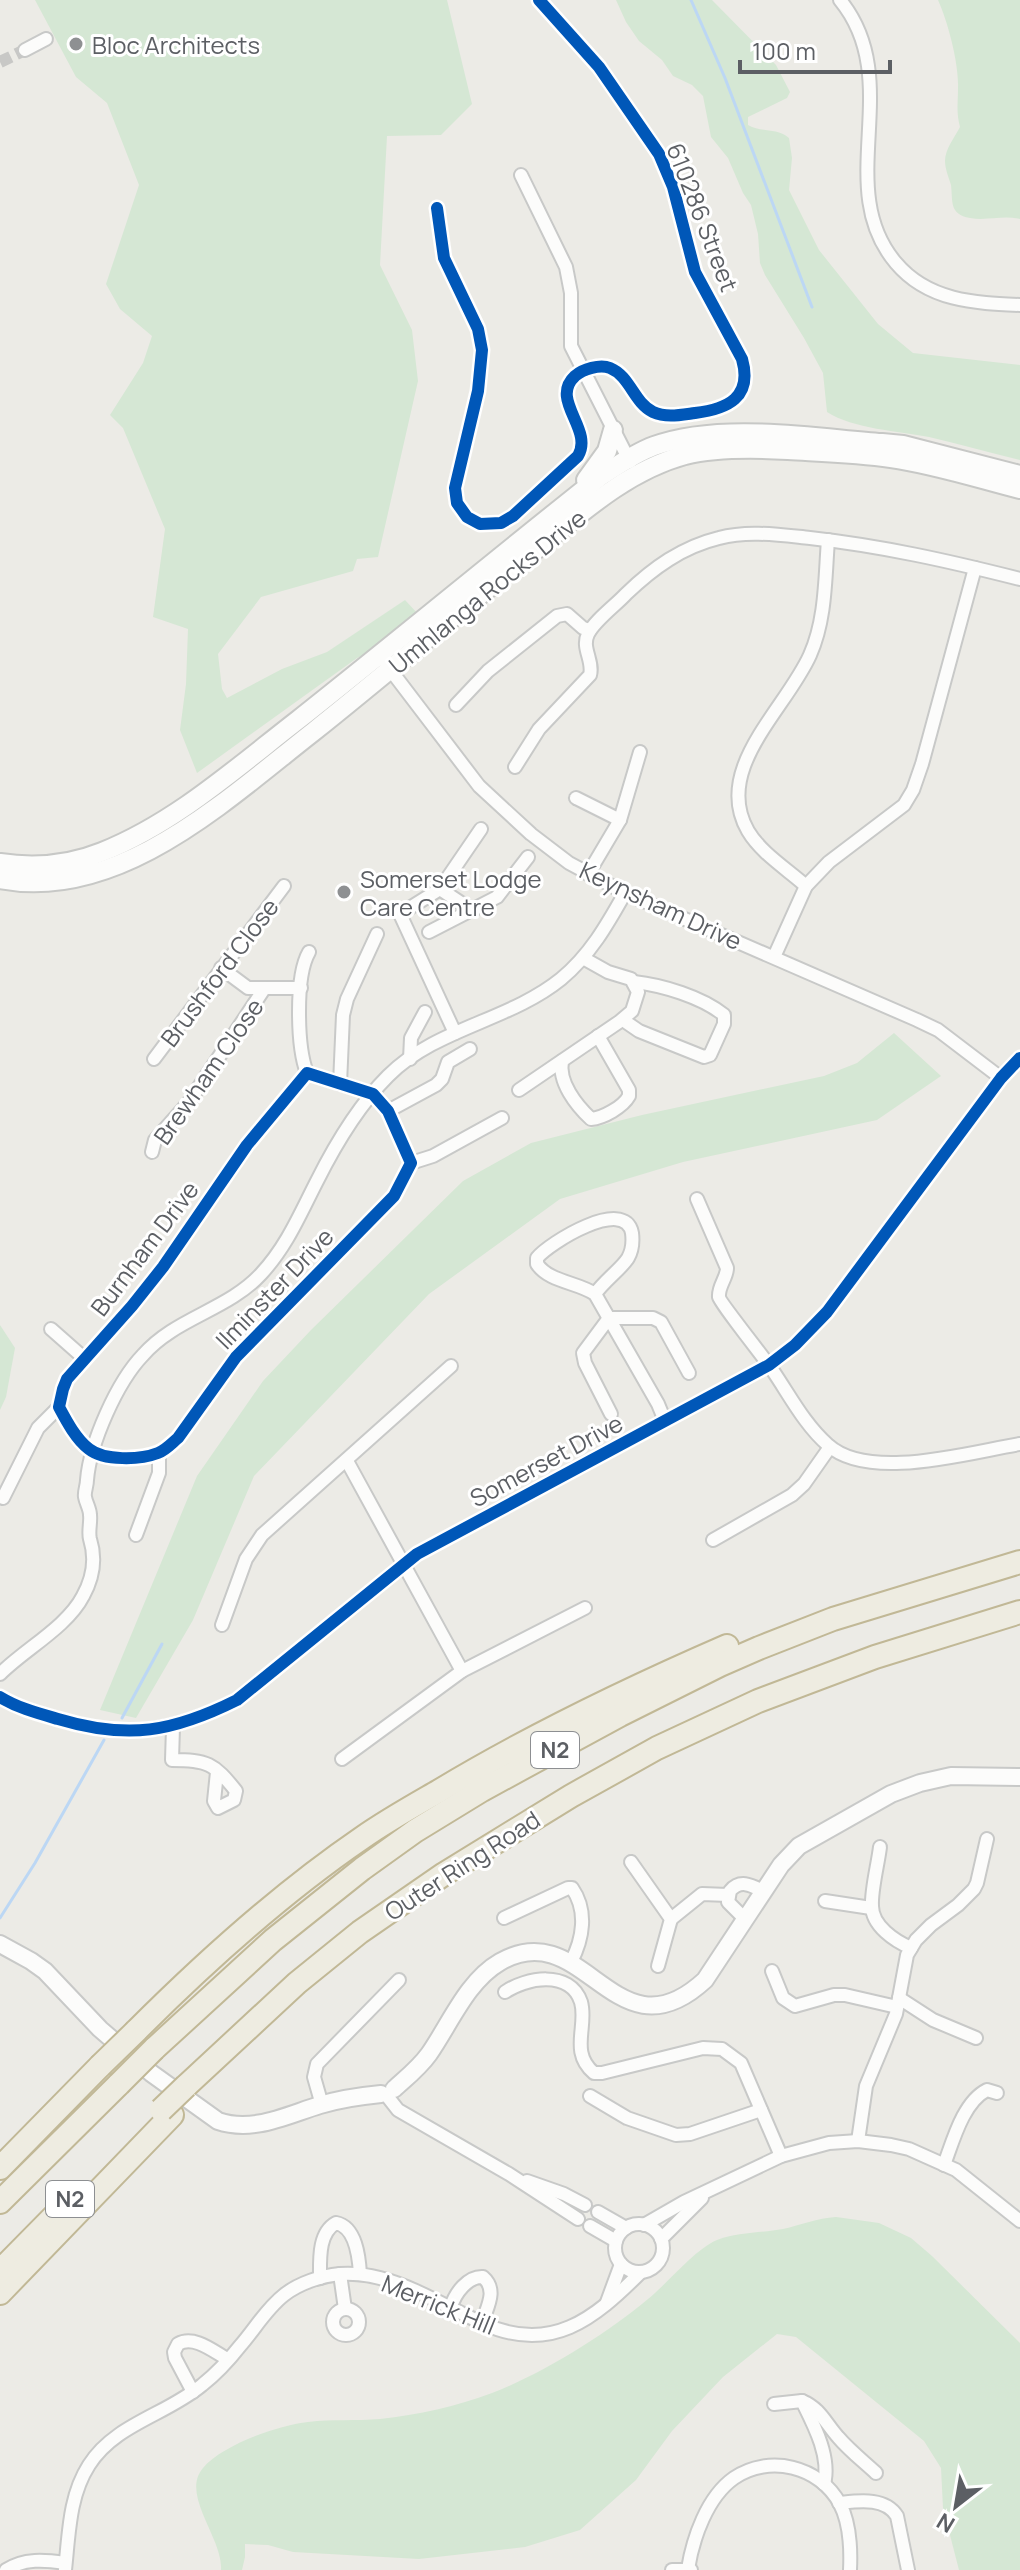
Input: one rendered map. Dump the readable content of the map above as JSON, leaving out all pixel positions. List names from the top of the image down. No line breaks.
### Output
{"streets":{"highway":["N2","Outer Ring Road"],"main road":["Umhlanga Rocks Drive"],"street":["610286 Street","Keynsham Drive","Brushford Close","Brewham Close","Burnham Drive","Ilminster Drive","Somerset Drive","Merrick Hill"]},"crossings":[["Umhlanga Rocks Drive","Keynsham Drive"],["Keynsham Drive","Somerset Drive"]],"places":["Bloc Architects","Somerset Lodge Care Centre"],"scale_bar":"100 m","north":"bottom left"}
